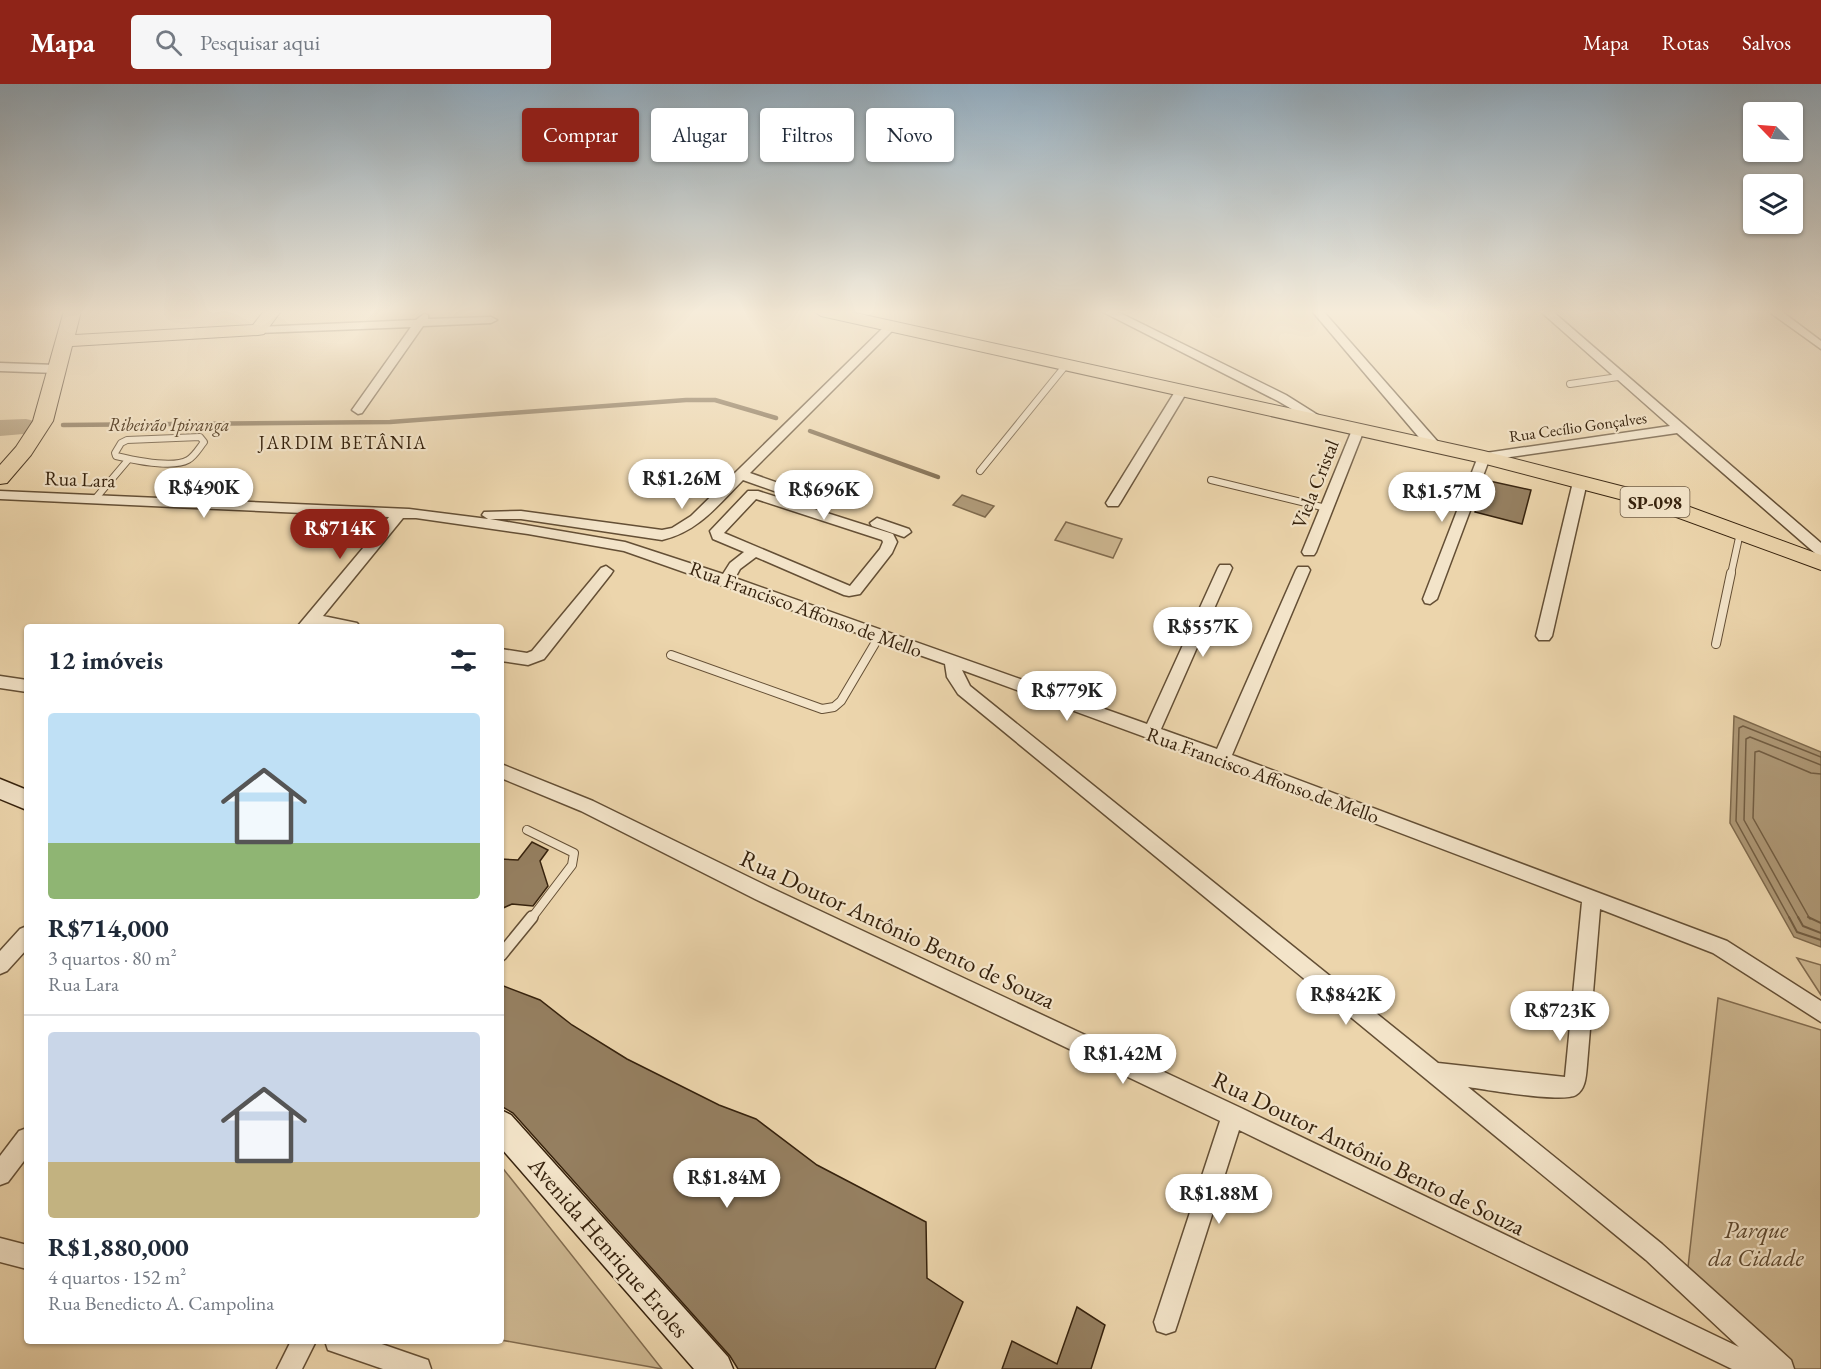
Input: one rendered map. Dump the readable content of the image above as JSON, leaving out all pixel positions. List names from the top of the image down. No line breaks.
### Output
{"streets":{"main road":["SP-098","Avenida Henrique Eroles"],"street":["Rua Cecílio Gonçalves","Rua Lara","Viela Cristal","Rua Francisco Affonso de Mello","Rua Doutor Antônio Bento de Souza"]},"crossings":[["Rua Cecílio Gonçalves","SP-098"],["Rua Lara","Rua Francisco Affonso de Mello"],["Viela Cristal","SP-098"]],"districts":["JARDIM BETÂNIA"],"water":["Ribeirão Ipiranga"],"parks":["Parque da Cidade"],"north":"top left","page":{"header":"Mapa","search":"Pesquisar aqui","nav":["Mapa","Rotas","Salvos"],"chip":["Comprar","Alugar","Filtros","Novo"],"price":["R$1.26M","R$490K","R$696K","R$1.57M","R$714K","R$557K","R$779K","R$842K","R$723K","R$1.42M","R$1.84M","R$1.88M"],"heading":"12 imóveis","list":[{"name":"R$714,000","note":"3 quartos · 80 m² · Rua Lara"},{"name":"R$1,880,000","note":"4 quartos · 152 m² · Rua Benedicto A. Campolina"}]}}
